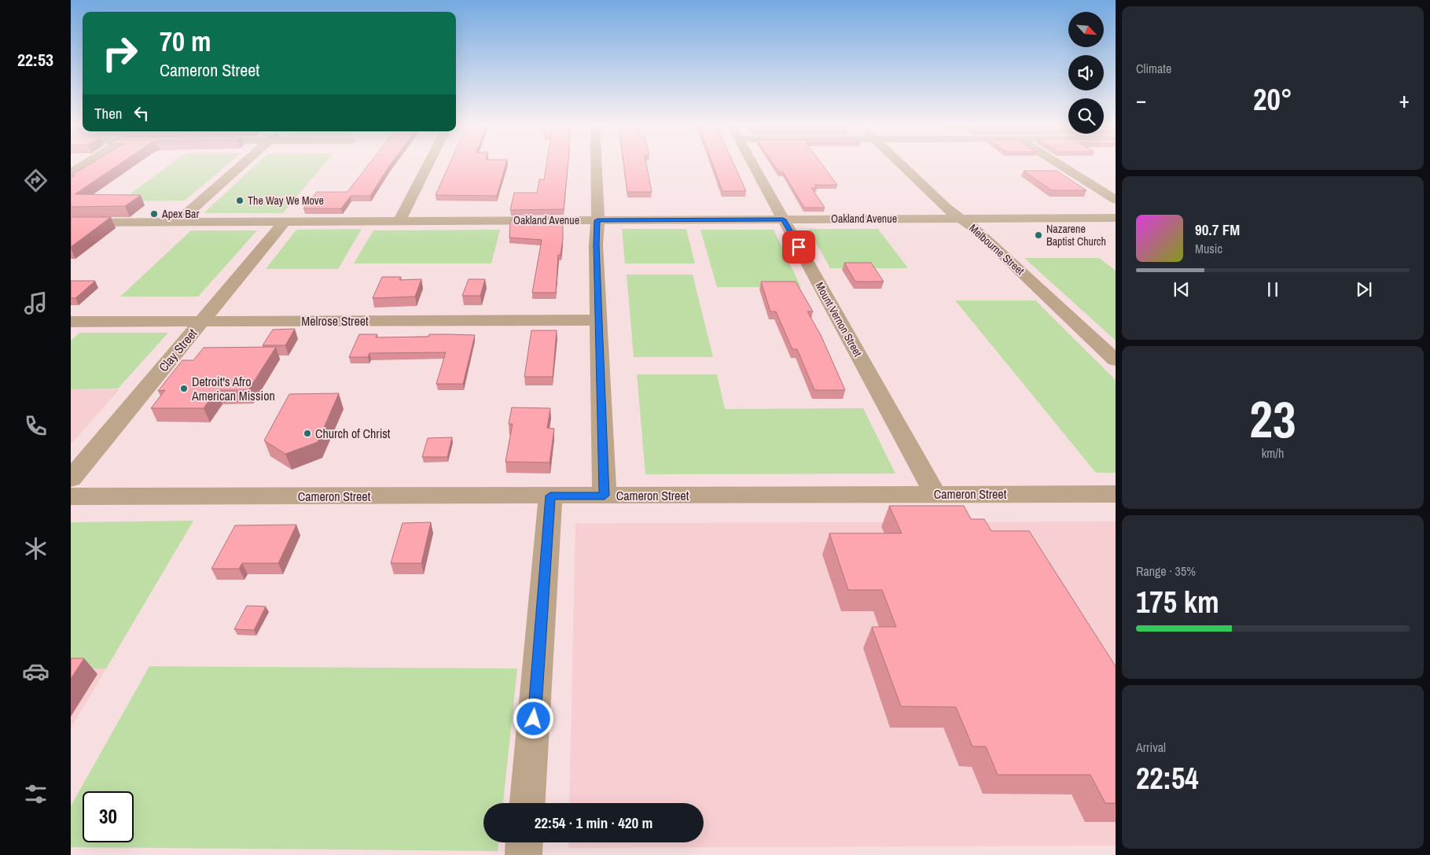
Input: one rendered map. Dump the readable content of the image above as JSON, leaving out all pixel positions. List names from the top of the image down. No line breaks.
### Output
{"streets":{"street":["Oakland Avenue","Melbourne Street","Mount Vernon Street","Melrose Street","Clay Street","Cameron Street"]},"crossings":[["Oakland Avenue","Melbourne Street"],["Oakland Avenue","Mount Vernon Street"],["Oakland Avenue","Clay Street"],["Mount Vernon Street","Cameron Street"],["Melrose Street","Clay Street"]],"places":["The Way We Move","Apex Bar","Nazarene Baptist Church","Detroit's Afro American Mission","Church of Christ"],"north":"bottom right","page":{"tabs":"22:53","tile":["Climate",["23","km/h"],["Range · 35%","175 km"],["Arrival","22:54"]],"turn":["70 m","Cameron Street"],"heat":["−","20°","+"],"then":"Then","song":["90.7 FM","Music"],"limit":"30","trip":"22:54 · 1 min · 420 m"}}
